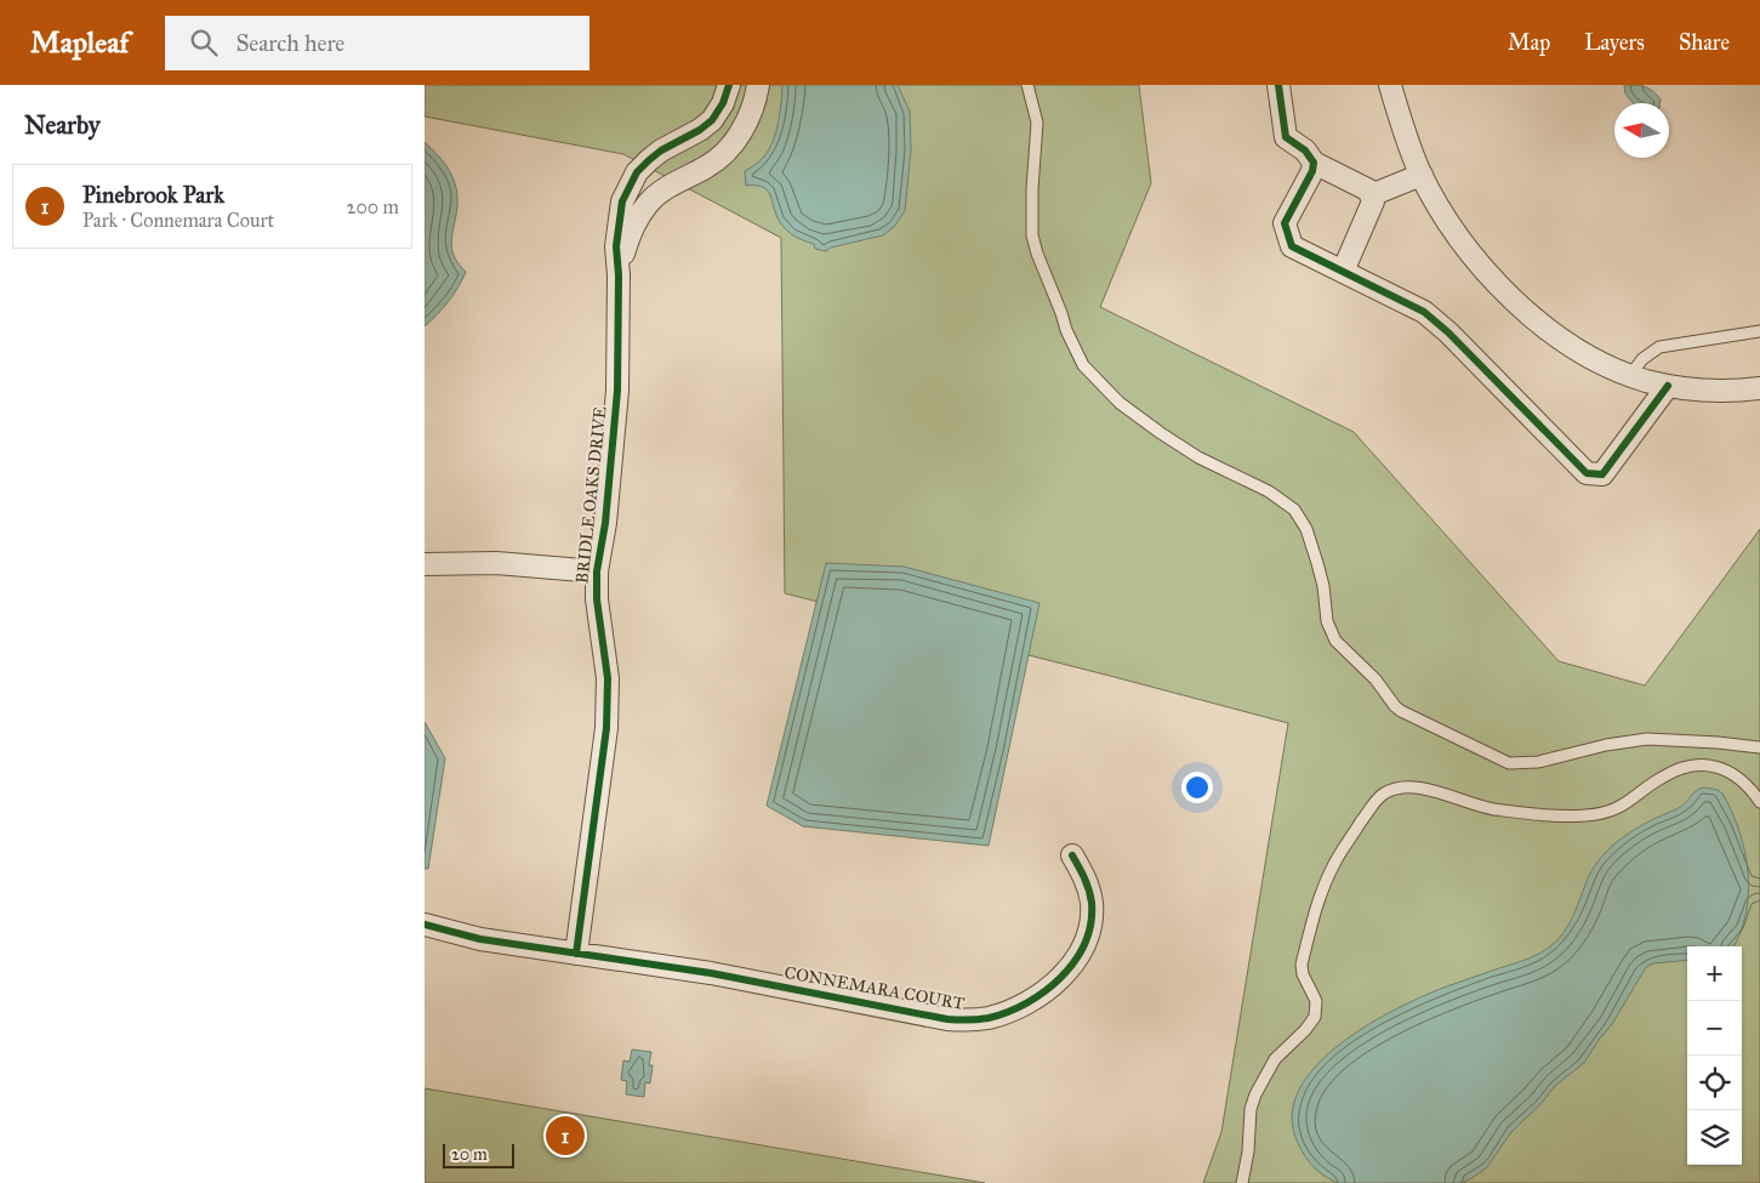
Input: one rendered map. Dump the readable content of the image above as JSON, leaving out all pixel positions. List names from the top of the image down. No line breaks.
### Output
{"streets":{"street":["BRIDLE OAKS DRIVE","CONNEMARA COURT"]},"crossings":[["BRIDLE OAKS DRIVE","CONNEMARA COURT"]],"scale_bar":"20 m","north":"left","page":{"header":"Mapleaf","search":"Search here","nav":["Map","Layers","Share"],"heading":"Nearby","list":[{"mark":"1","name":"Pinebrook Park","note":"Park · Connemara Court","value":"200 m"}],"map_buttons":["+","−"],"pins":"1","scale":"20 m"}}
